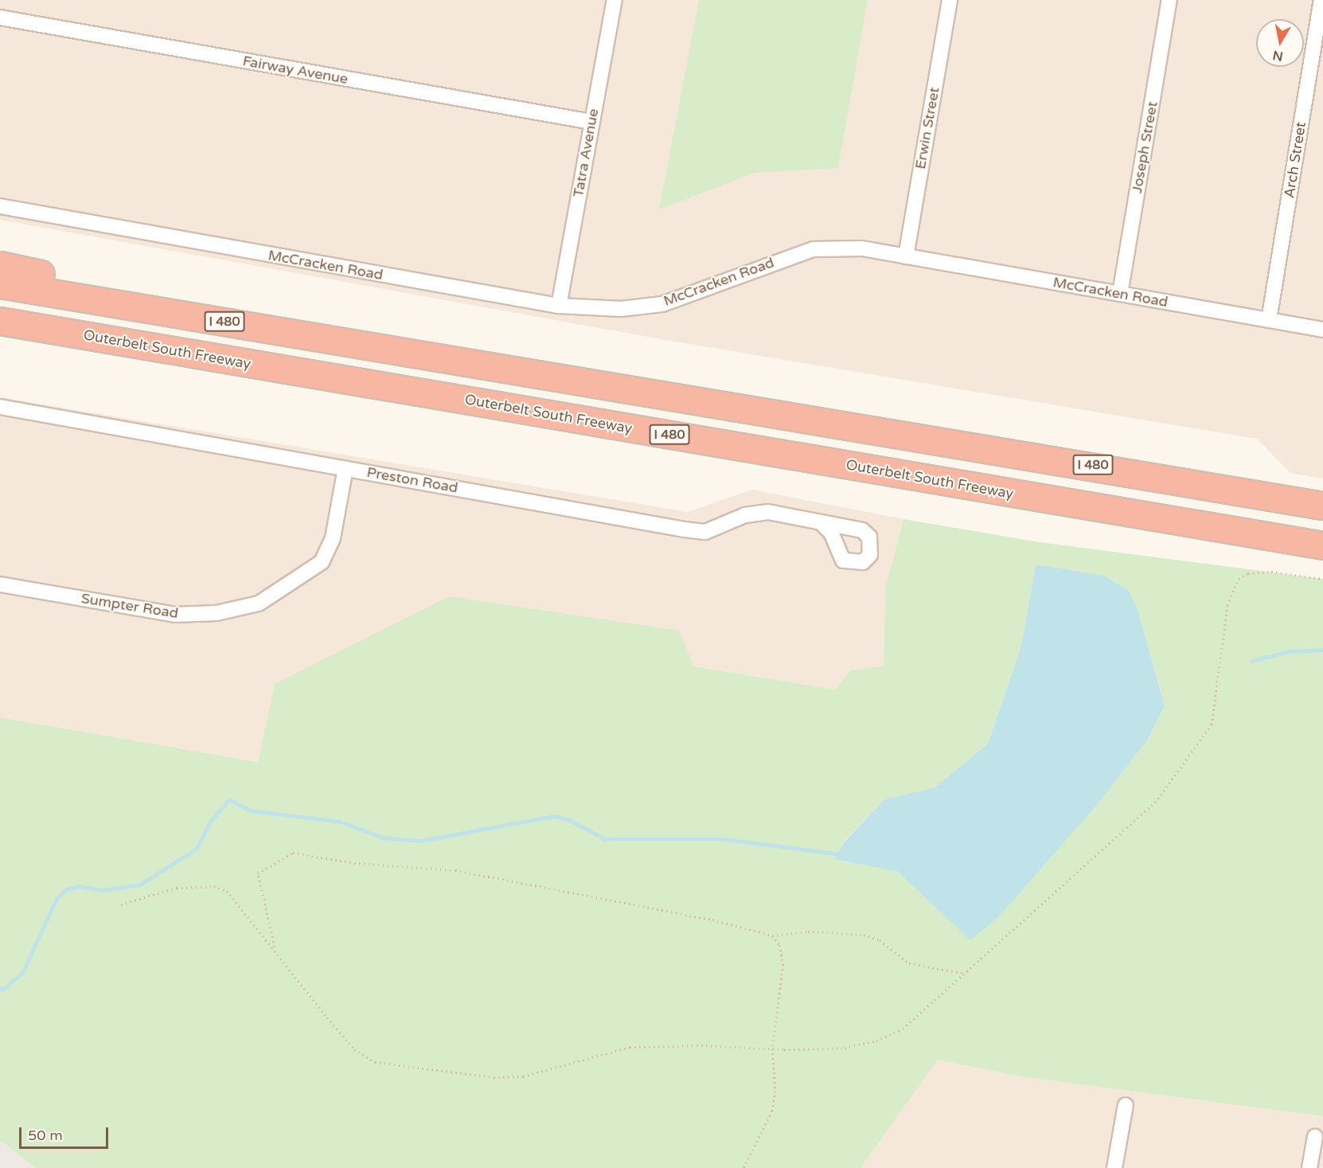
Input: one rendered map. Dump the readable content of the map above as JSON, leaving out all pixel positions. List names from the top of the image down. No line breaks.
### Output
{"streets":{"highway":["I 480","Outerbelt South Freeway"],"street":["Fairway Avenue","Erwin Street","Joseph Street","Tatra Avenue","Arch Street","McCracken Road","Preston Road","Sumpter Road"]},"crossings":[["Fairway Avenue","Tatra Avenue"],["Erwin Street","McCracken Road"],["Joseph Street","McCracken Road"],["Tatra Avenue","McCracken Road"],["Arch Street","McCracken Road"],["Preston Road","Sumpter Road"]],"scale_bar":"50 m","north":"bottom"}
